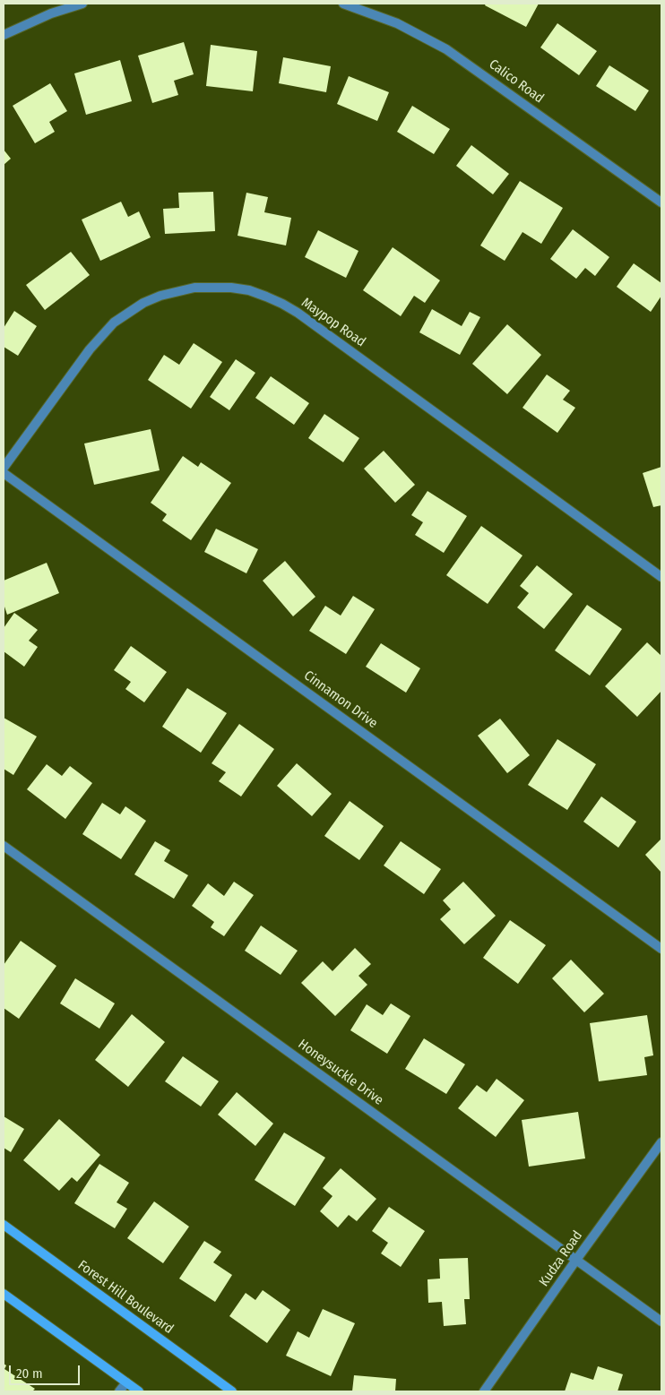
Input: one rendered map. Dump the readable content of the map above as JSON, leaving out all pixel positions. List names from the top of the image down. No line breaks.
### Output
{"streets":{"main road":["Forest Hill Boulevard"],"street":["Calico Road","Maypop Road","Cinnamon Drive","Honeysuckle Drive","Kudza Road"]},"crossings":[["Honeysuckle Drive","Kudza Road"]],"scale_bar":"20 m"}
